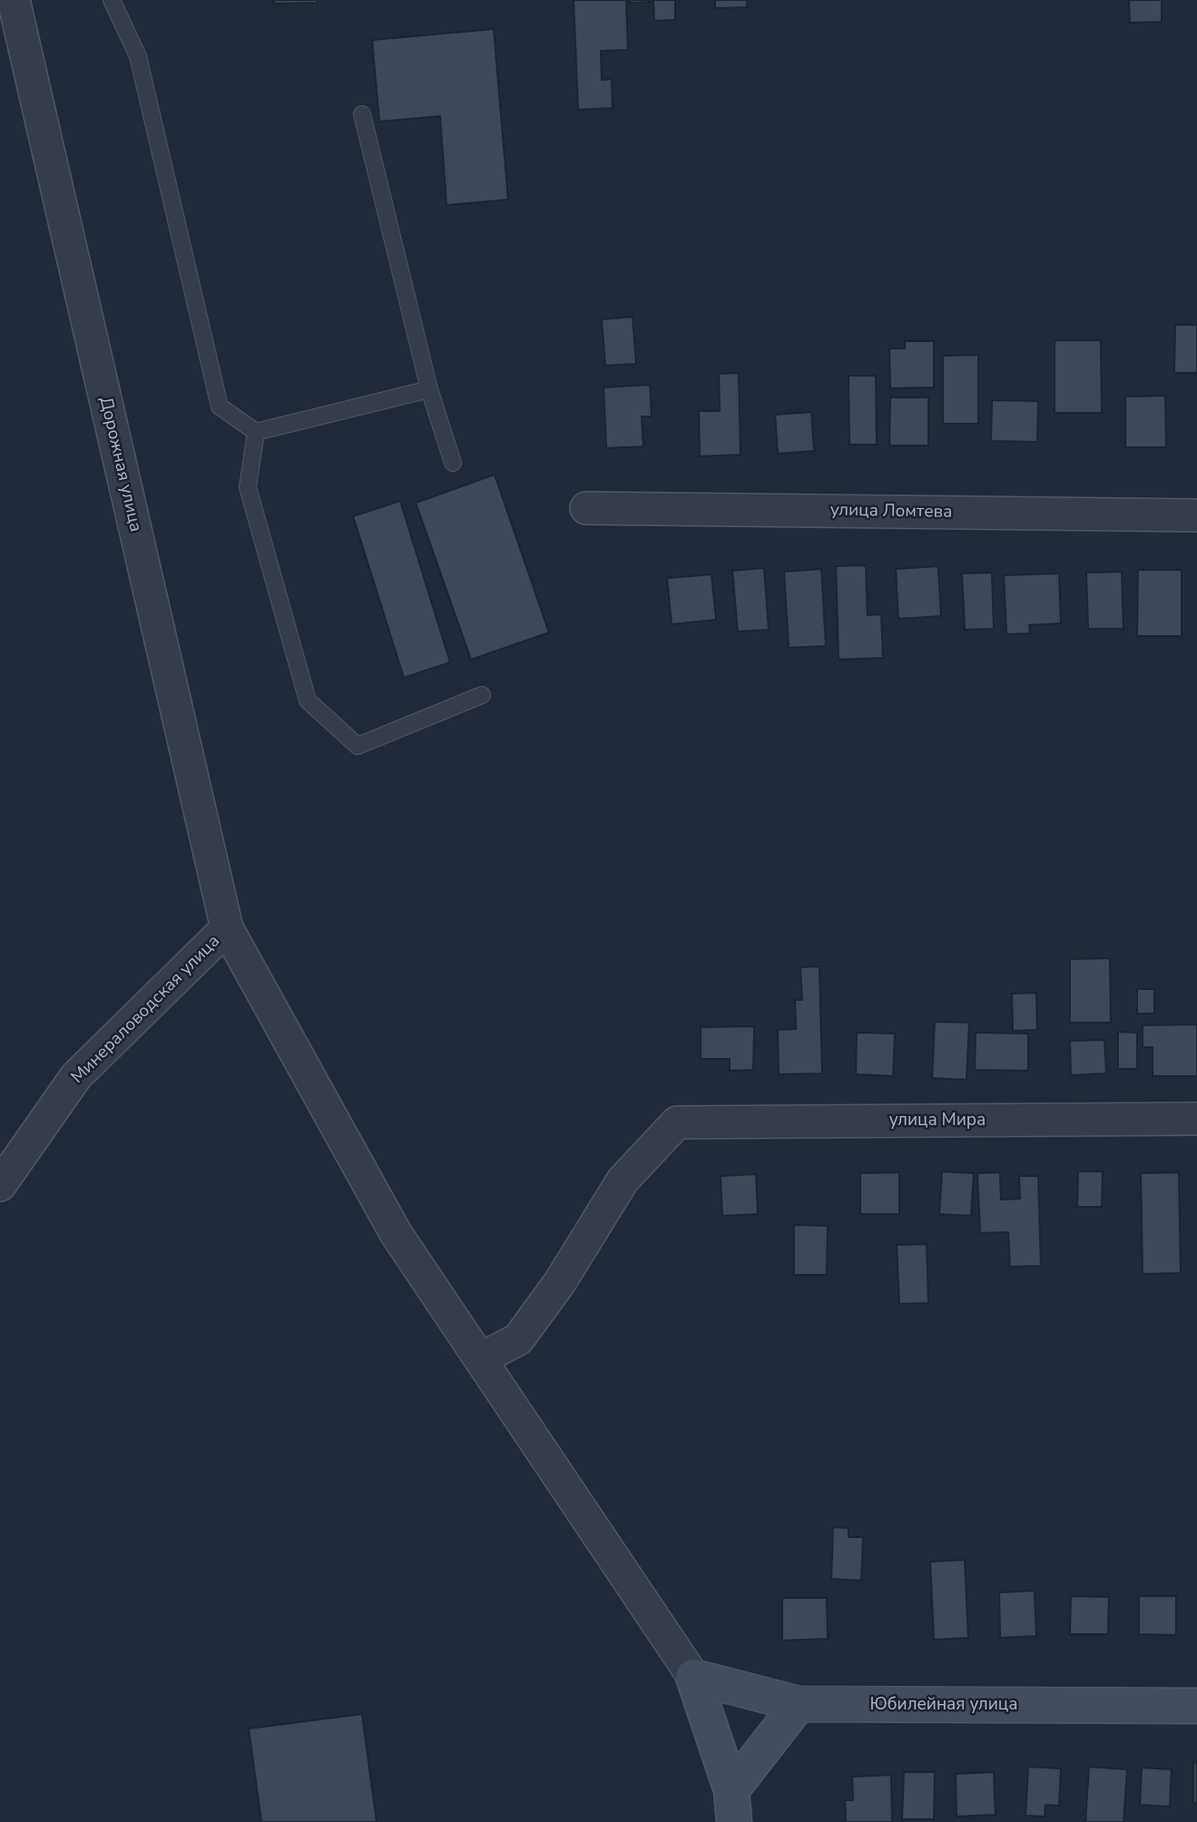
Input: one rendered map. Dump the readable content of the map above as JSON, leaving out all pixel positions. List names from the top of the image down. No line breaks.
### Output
{"streets":{"street":["Дорожная улица","улица Ломтева","Минераловодская улица","улица Мира","Юбилейная улица"]},"crossings":[["Дорожная улица","Минераловодская улица"],["Дорожная улица","улица Мира"],["Дорожная улица","Юбилейная улица"]]}
